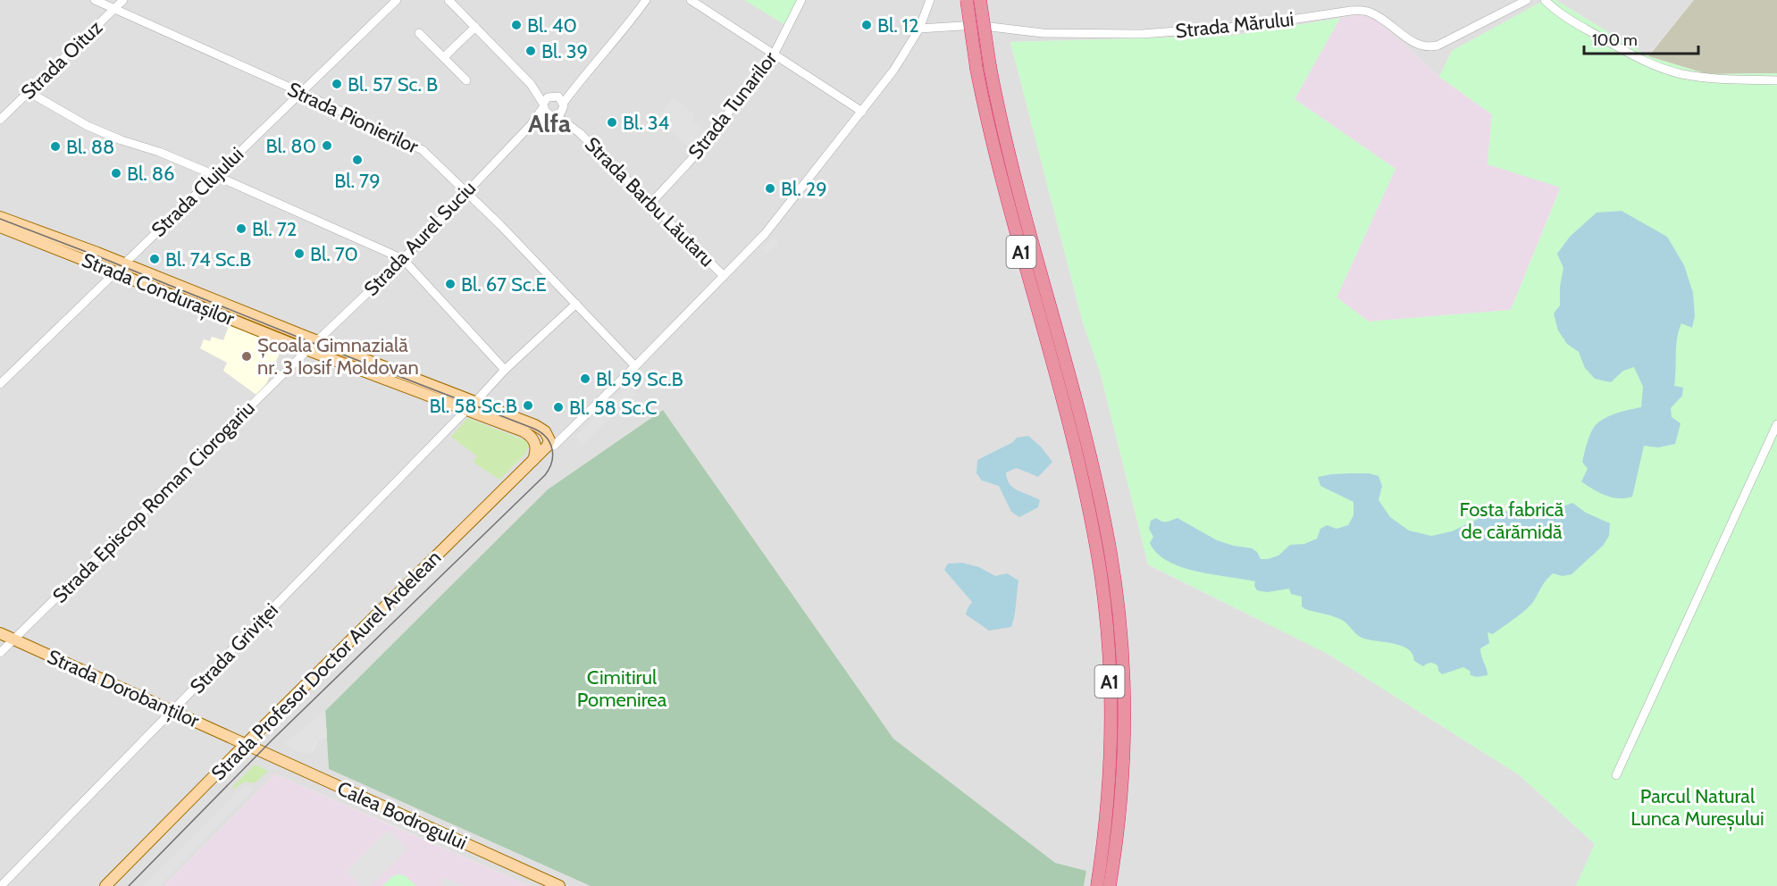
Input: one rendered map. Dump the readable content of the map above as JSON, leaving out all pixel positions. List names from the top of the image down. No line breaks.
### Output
{"streets":{"highway":["A1"],"main road":["Strada Condurașilor","Strada Profesor Doctor Aurel Ardelean","Strada Dorobanților","Calea Bodrogului"],"street":["Strada Mărului","Strada Oituz","Strada Tunarilor","Strada Pionierilor","Strada Clujului","Strada Barbu Lăutaru","Strada Aurel Suciu","Strada Episcop Roman Ciorogariu","Strada Griviței"]},"crossings":[["Strada Mărului","Strada Profesor Doctor Aurel Ardelean"],["Strada Oituz","Strada Pionierilor"],["Strada Tunarilor","Strada Barbu Lăutaru"],["Strada Pionierilor","Strada Clujului"],["Strada Pionierilor","Strada Aurel Suciu"],["Strada Pionierilor","Strada Profesor Doctor Aurel Ardelean"],["Strada Clujului","Strada Condurașilor"],["Strada Barbu Lăutaru","Strada Aurel Suciu"],["Strada Barbu Lăutaru","Strada Profesor Doctor Aurel Ardelean"],["Strada Aurel Suciu","Strada Condurașilor"],["Strada Aurel Suciu","Strada Episcop Roman Ciorogariu"],["Strada Condurașilor","Strada Episcop Roman Ciorogariu"],["Strada Condurașilor","Strada Griviței"],["Strada Condurașilor","Strada Profesor Doctor Aurel Ardelean"],["Strada Episcop Roman Ciorogariu","Strada Dorobanților"],["Strada Griviței","Strada Dorobanților"],["Strada Profesor Doctor Aurel Ardelean","Strada Dorobanților"],["Strada Profesor Doctor Aurel Ardelean","Calea Bodrogului"],["Strada Dorobanților","Calea Bodrogului"]],"districts":["Alfa"],"parks":["Fosta fabrică de cărămidă","Cimitirul Pomenirea","Parcul Natural Lunca Mureșului"],"places":["Bl. 40","Bl. 12","Bl. 39","Bl. 57 Sc. B","Bl. 34","Bl. 80","Bl. 88","Bl. 79","Bl. 86","Bl. 29","Bl. 72","Bl. 70","Bl. 74 Sc.B","Bl. 67 Sc.E","Școala Gimnazială nr. 3 Iosif Moldovan","Bl. 59 Sc.B","Bl. 58 Sc.B","Bl. 58 Sc.C"],"scale_bar":"100 m"}
